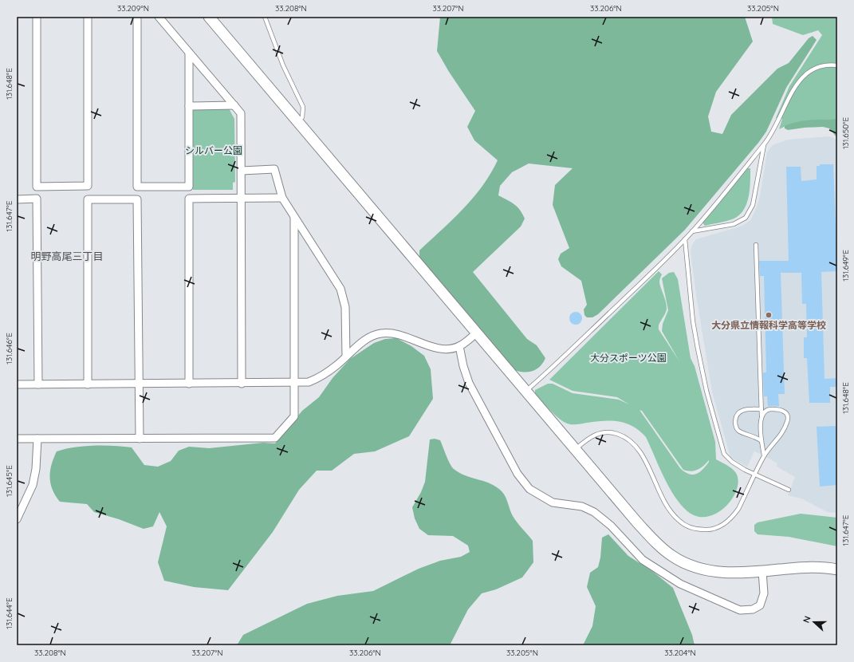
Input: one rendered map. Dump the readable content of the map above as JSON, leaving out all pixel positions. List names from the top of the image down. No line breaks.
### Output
{"districts":["明野高尾三丁目"],"parks":["シルバー公園","大分スポーツ公園"],"places":["大分県立情報科学高等学校"],"north":"left","coordinates":["33.209°N","33.208°N","33.207°N","33.206°N","33.205°N","131.648°E","131.650°E","131.647°E","131.649°E","131.646°E","131.645°E","131.644°E","33.204°N"]}
